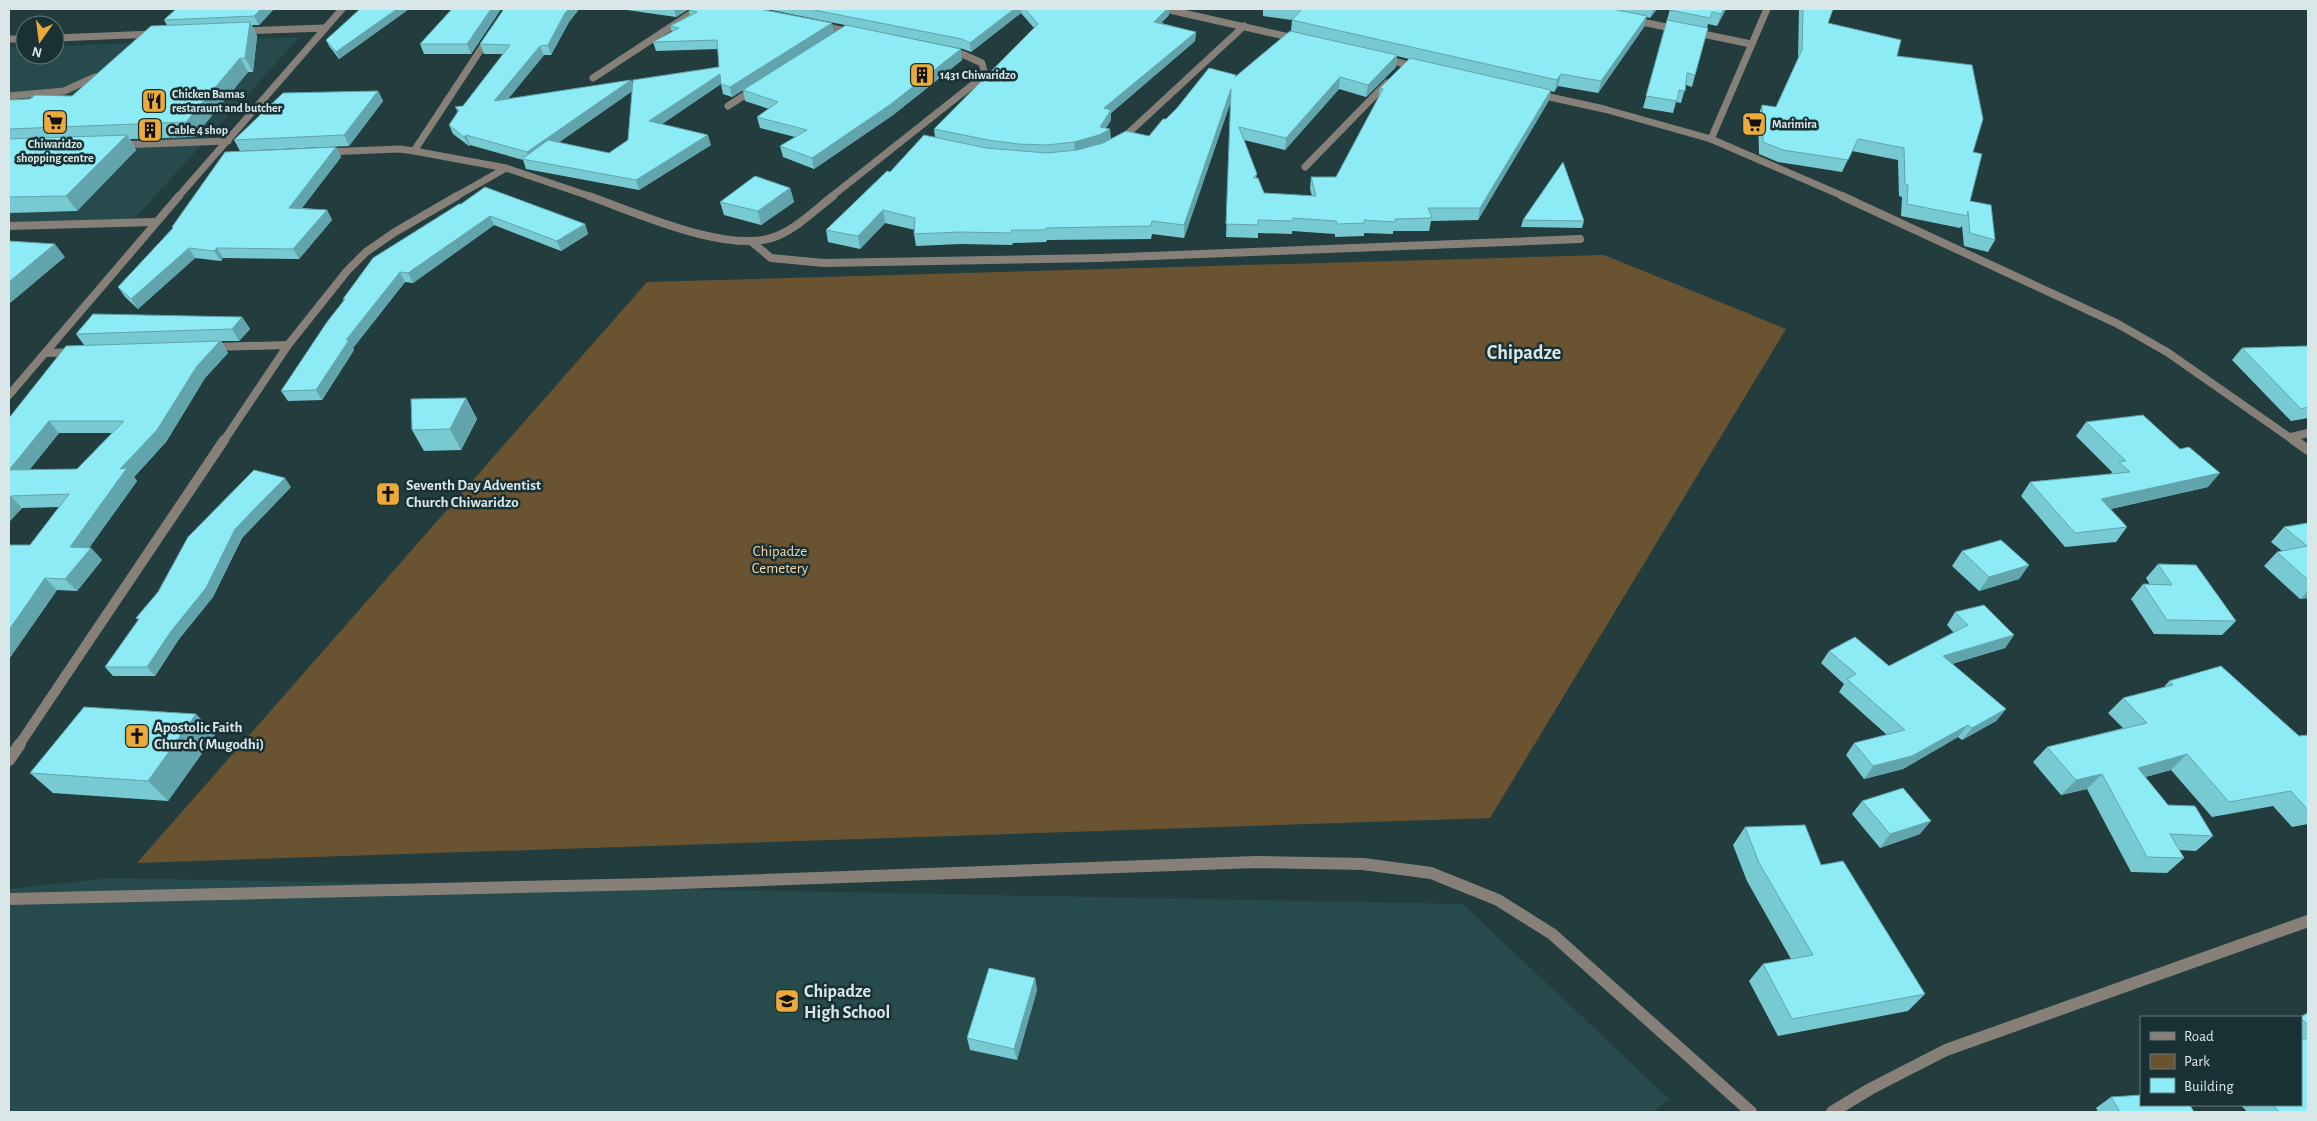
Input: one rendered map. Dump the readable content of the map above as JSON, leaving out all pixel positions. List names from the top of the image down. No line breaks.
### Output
{"districts":["Chipadze"],"parks":["Chipadze Cemetery"],"places":{"building":["1431 Chiwaridzo","Cable 4 shop"],"restaurant":["Chicken Bamas restaraunt and butcher"],"supermarket":["Chiwaridzo shopping centre","Marimira"],"church":["Seventh Day Adventist Church Chiwaridzo","Apostolic Faith Church ( Mugodhi)"],"school or university":["Chipadze High School"]},"legend":["Road","Park","Building"],"north":"bottom"}
